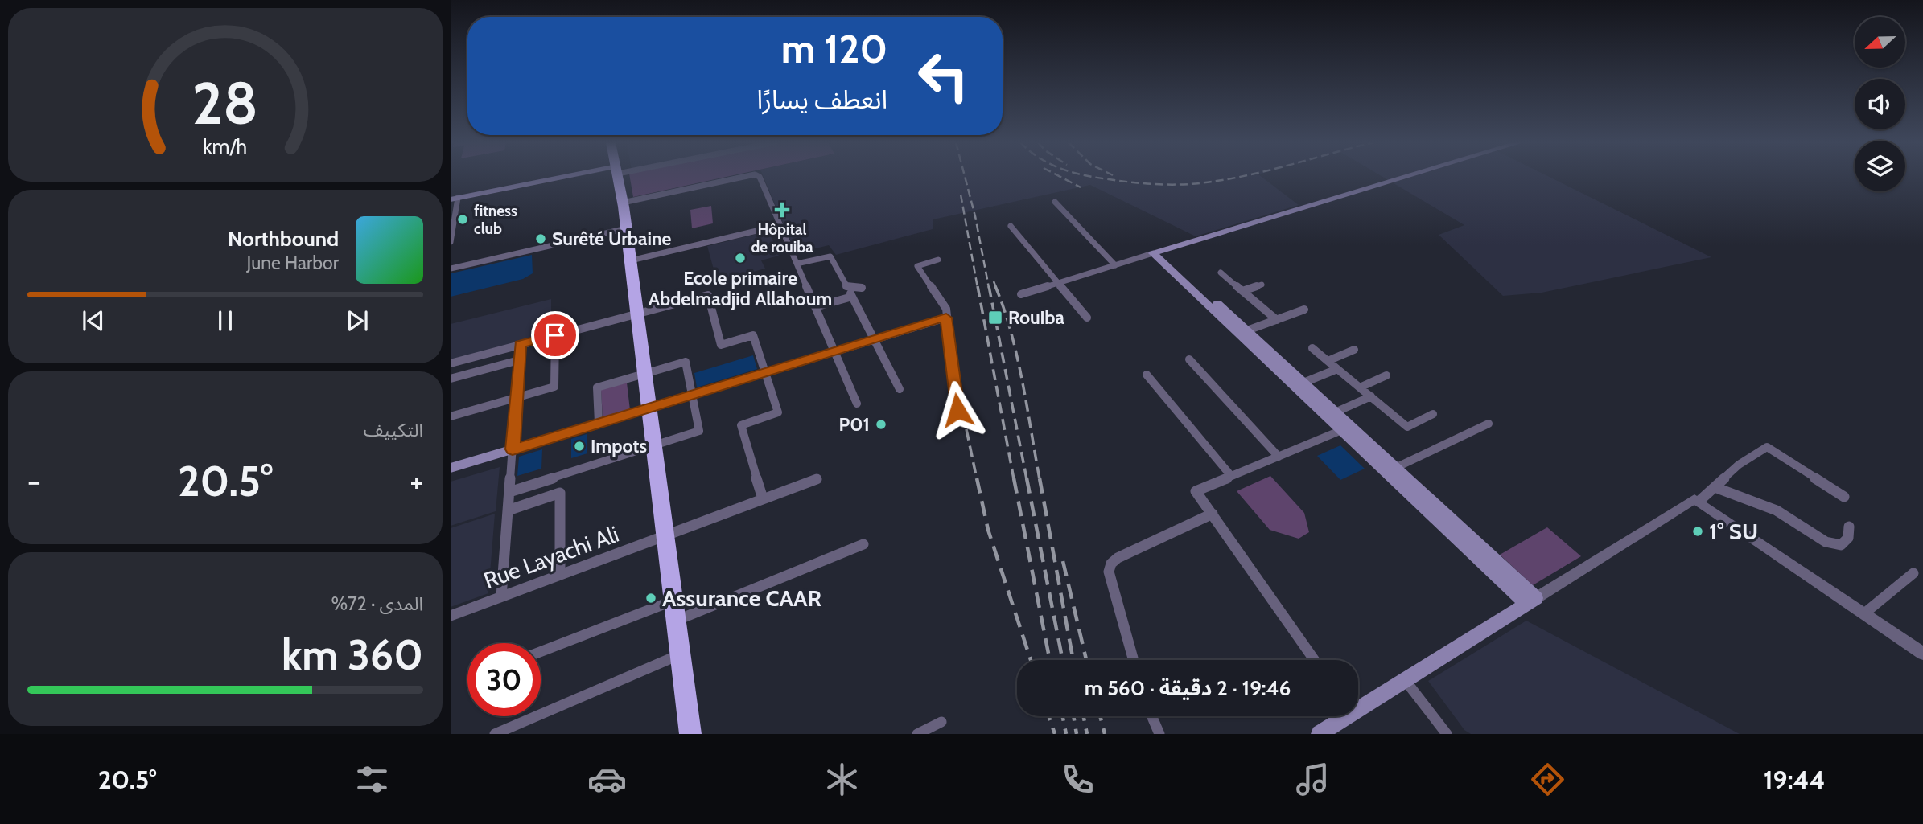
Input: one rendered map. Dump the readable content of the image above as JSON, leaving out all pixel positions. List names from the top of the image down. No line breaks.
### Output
{"streets":{"street":["Rue Layachi Ali"]},"places":{"health":["Hôpital de rouiba"],"other":["fitness club","Surêté Urbaine","Ecole primaire Abdelmadjid Allahoum","P01","Impots","1° SU","Assurance CAAR"],"transit":["Rouiba"]},"north":"left","page":{"turn":["120 m","انعطف يسارًا"],"song":["Northbound","June Harbor"],"tile":["التكييف",["المدى · 72%","360 km"]],"heat":["−","20.5°","+"],"limit":"30","trip":"19:46 · 2 دقيقة · 560 m","tabs":["19:44","20.5°"],"gauge":["28","km/h"]}}
